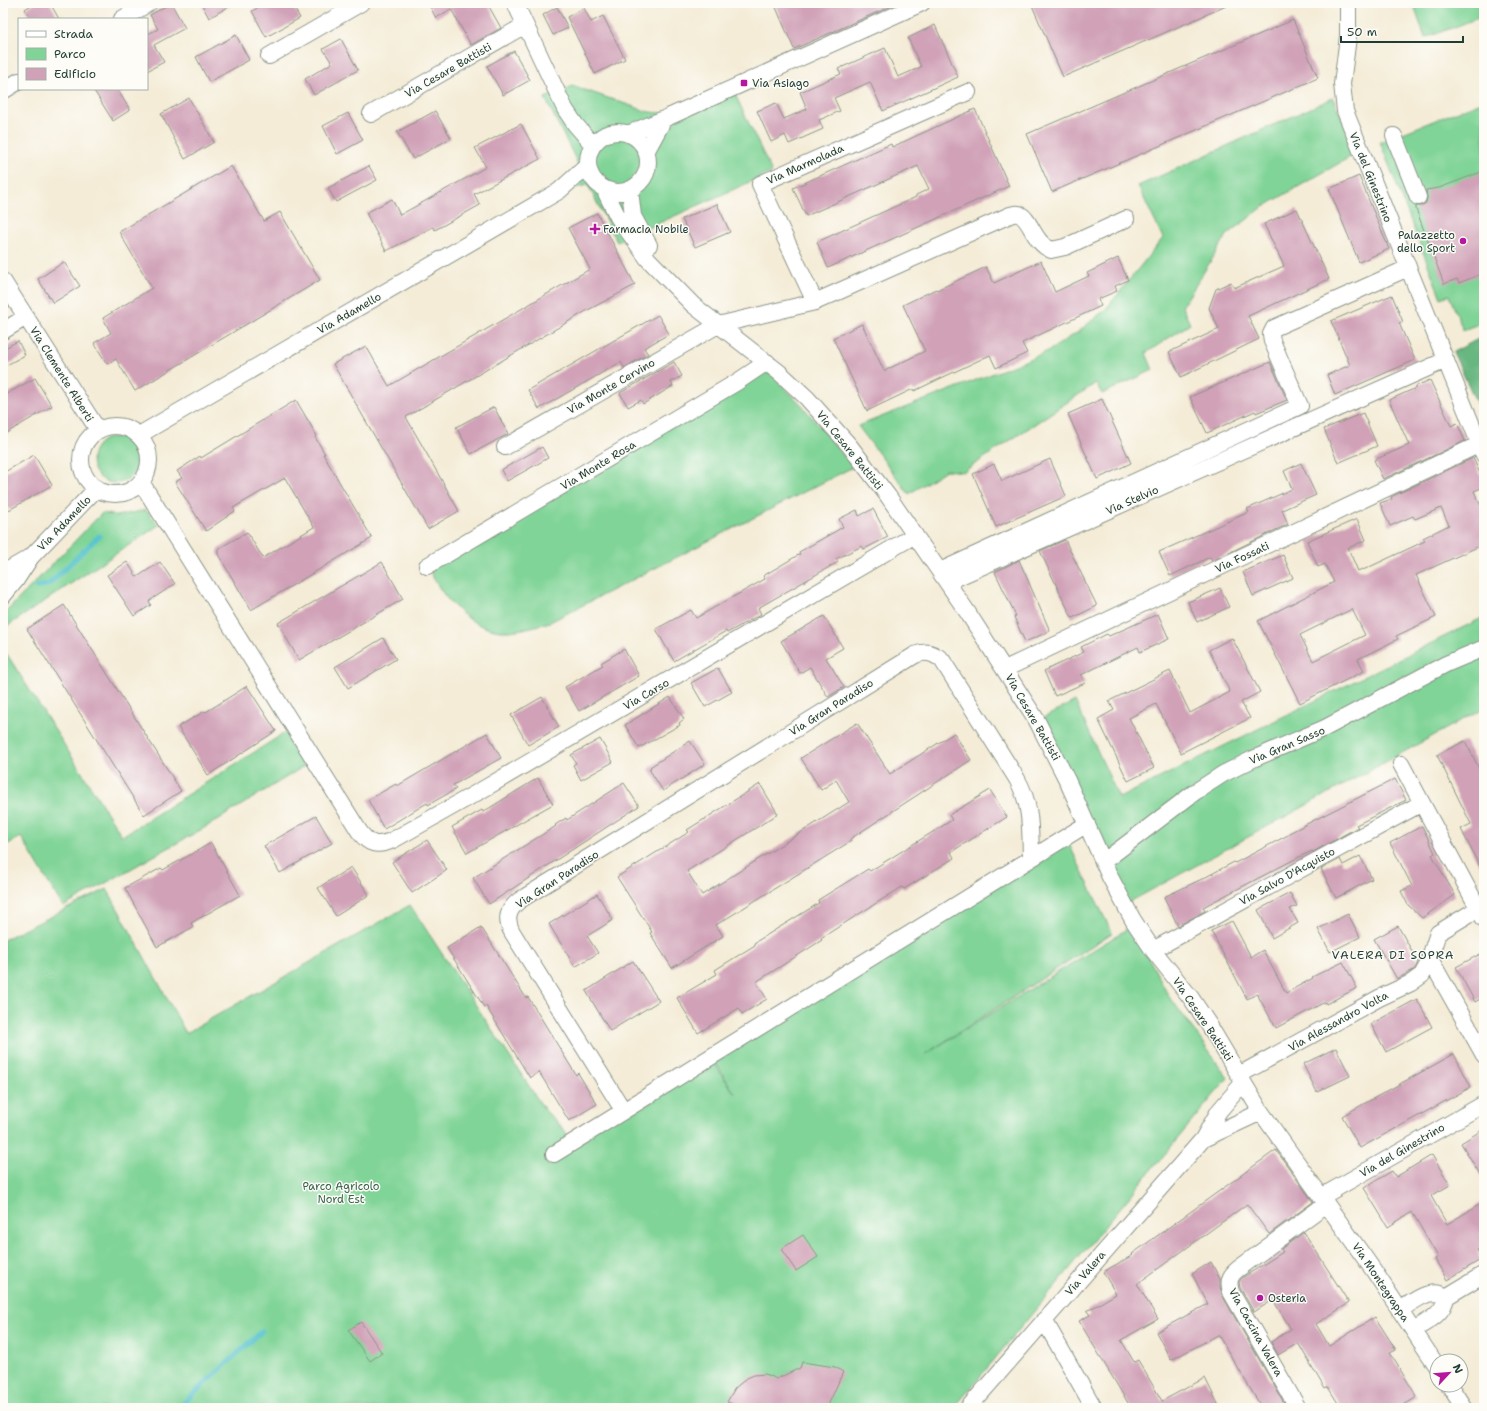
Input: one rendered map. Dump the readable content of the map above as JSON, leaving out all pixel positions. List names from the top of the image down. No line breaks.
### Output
{"streets":{"street":["Via Cesare Battisti","Via Marmolada","Via del Ginestrino","Via Adamello","Via Clemente Alberti","Via Monte Cervino","Via Monte Rosa","Via Stelvio","Via Fossati","Via Carso","Via Gran Paradiso","Via Gran Sasso","Via Salvo D'Acquisto","Via Alessandro Volta","Via Valera","Via Montegrappa","Via Cascina Valera"]},"crossings":[["Via Cesare Battisti","Via del Ginestrino"],["Via Cesare Battisti","Via Adamello"],["Via Cesare Battisti","Via Monte Cervino"],["Via Cesare Battisti","Via Monte Rosa"],["Via Cesare Battisti","Via Stelvio"],["Via Cesare Battisti","Via Fossati"],["Via Cesare Battisti","Via Carso"],["Via Cesare Battisti","Via Gran Sasso"],["Via Cesare Battisti","Via Salvo D'Acquisto"],["Via Cesare Battisti","Via Alessandro Volta"],["Via Cesare Battisti","Via Valera"],["Via Cesare Battisti","Via Montegrappa"],["Via Cesare Battisti","Via Cascina Valera"],["Via del Ginestrino","Via Stelvio"],["Via del Ginestrino","Via Fossati"],["Via del Ginestrino","Via Montegrappa"],["Via del Ginestrino","Via Cascina Valera"],["Via Adamello","Via Clemente Alberti"],["Via Adamello","Via Carso"],["Via Clemente Alberti","Via Carso"],["Via Salvo D'Acquisto","Via Alessandro Volta"],["Via Alessandro Volta","Via Valera"],["Via Montegrappa","Via Cascina Valera"]],"districts":["VALERA DI SOPRA"],"parks":["Parco Agricolo Nord Est"],"places":{"transit":["Via Asiago"],"health":["Farmacia Nobile"],"other":["Palazzetto dello Sport","Osteria"]},"legend":["Strada","Parco","Edificio"],"scale_bar":"50 m","north":"top right"}
